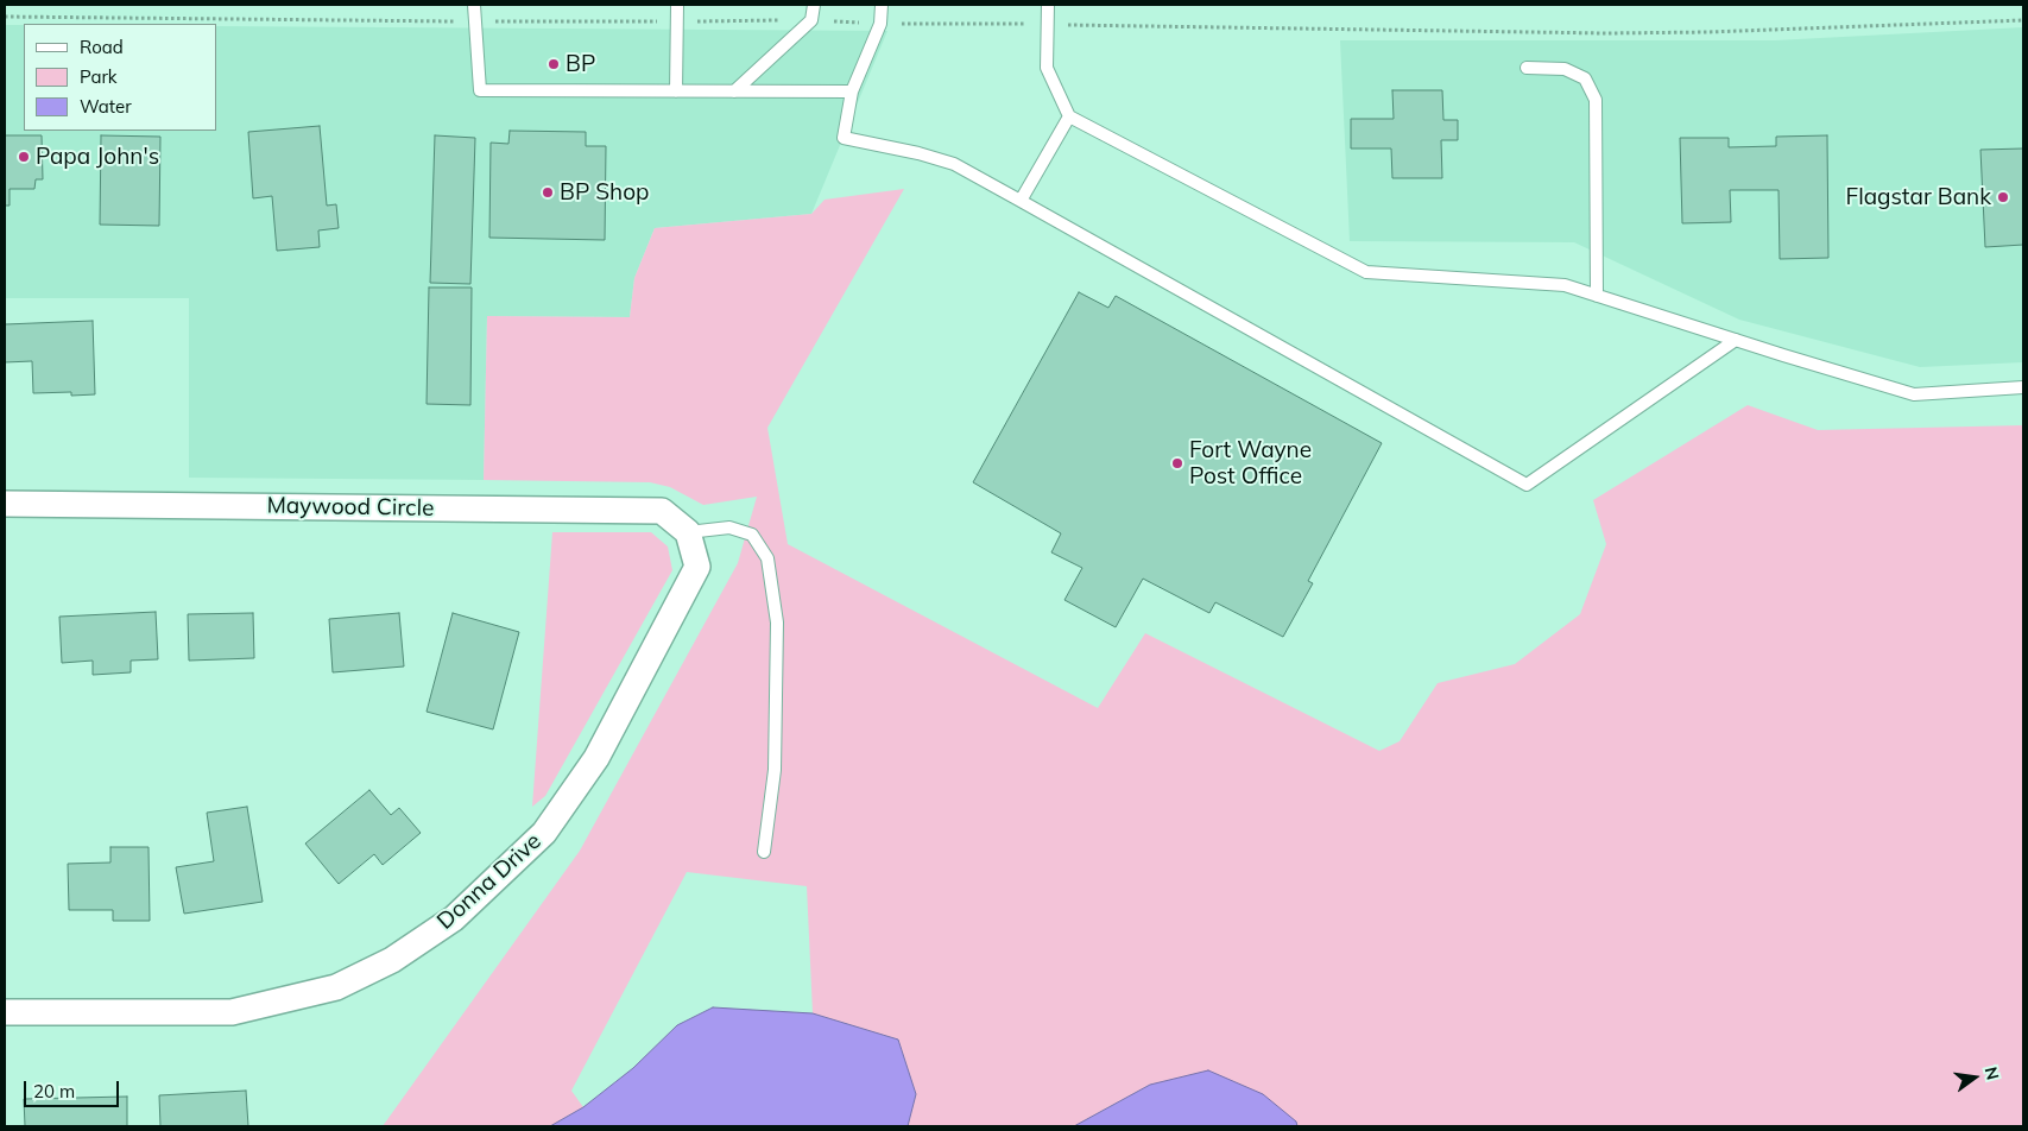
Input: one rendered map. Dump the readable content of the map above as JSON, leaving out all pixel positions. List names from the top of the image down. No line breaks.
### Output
{"streets":{"street":["Maywood Circle","Donna Drive"]},"crossings":[["Maywood Circle","Donna Drive"]],"places":["BP","Papa John's","BP Shop","Flagstar Bank","Fort Wayne Post Office"],"legend":["Road","Park","Water"],"scale_bar":"20 m","north":"right"}
